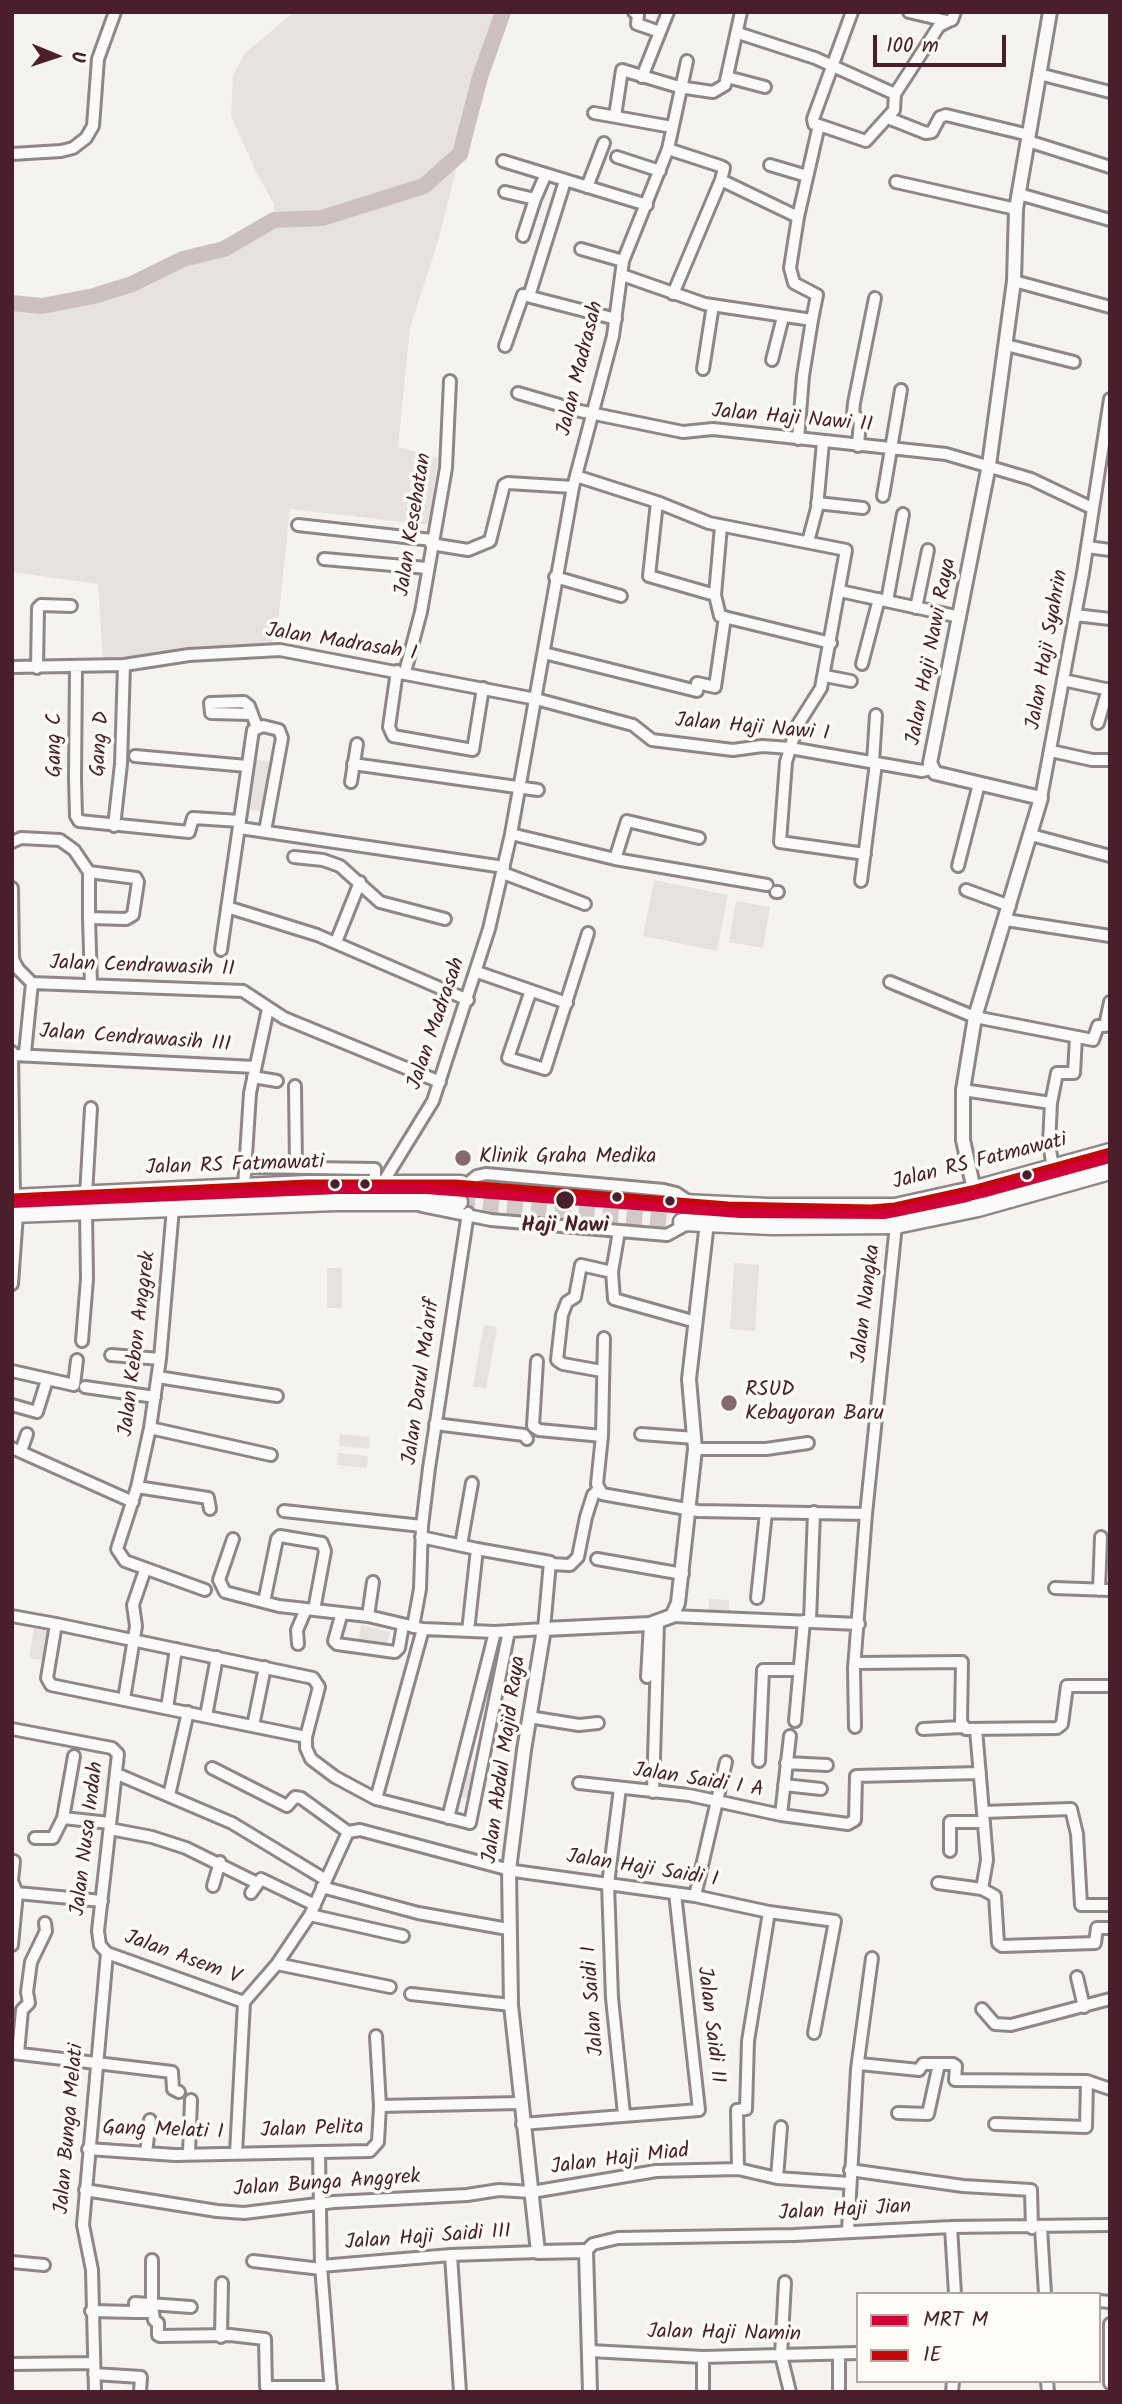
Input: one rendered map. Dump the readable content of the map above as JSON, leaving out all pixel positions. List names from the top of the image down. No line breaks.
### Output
{"streets":{"main road":["Jalan RS Fatmawati"],"street":["Jalan Madrasah","Jalan Haji Nawi II","Jalan Kesehatan","Jalan Madrasah I","Jalan Haji Syahrin","Jalan Haji Nawi Raya","Jalan Haji Nawi I","Gang D","Gang C","Jalan Cendrawasih II","Jalan Cendrawasih III","Jalan Nangka","Jalan Kebon Anggrek","Jalan Darul Ma'arif","Jalan Abdul Majid Raya","Jalan Saidi I A","Jalan Nusa Indah","Jalan Haji Saidi I","Jalan Asem V","Jalan Saidi I","Jalan Saidi II","Jalan Bunga Melati","Jalan Pelita","Gang Melati I","Jalan Haji Miad","Jalan Bunga Anggrek","Jalan Haji Jian","Jalan Haji Saidi III","Jalan Haji Namin"]},"crossings":[["Jalan Madrasah","Jalan Haji Nawi II"],["Jalan Madrasah","Jalan Madrasah I"],["Jalan Madrasah","Jalan Haji Nawi I"],["Jalan Madrasah","Jalan Cendrawasih II"],["Jalan Madrasah","Jalan RS Fatmawati"],["Jalan Haji Nawi II","Jalan Haji Nawi Raya"],["Jalan Kesehatan","Jalan Madrasah I"],["Jalan Madrasah I","Jalan Haji Nawi I"],["Jalan Madrasah I","Gang D"],["Jalan Madrasah I","Gang C"],["Jalan Haji Syahrin","Jalan Haji Nawi Raya"],["Jalan Haji Nawi Raya","Jalan Haji Nawi I"],["Gang D","Gang C"],["Jalan RS Fatmawati","Jalan Nangka"],["Jalan RS Fatmawati","Jalan Kebon Anggrek"],["Jalan RS Fatmawati","Jalan Darul Ma'arif"],["Jalan Abdul Majid Raya","Jalan Haji Saidi I"],["Jalan Abdul Majid Raya","Jalan Saidi II"],["Jalan Abdul Majid Raya","Jalan Pelita"],["Jalan Abdul Majid Raya","Jalan Haji Miad"],["Jalan Abdul Majid Raya","Jalan Bunga Anggrek"],["Jalan Abdul Majid Raya","Jalan Haji Saidi III"],["Jalan Saidi I A","Jalan Haji Saidi I"],["Jalan Saidi I A","Jalan Saidi I"],["Jalan Nusa Indah","Jalan Asem V"],["Jalan Nusa Indah","Jalan Bunga Melati"],["Jalan Haji Saidi I","Jalan Saidi I"],["Jalan Haji Saidi I","Jalan Saidi II"],["Jalan Asem V","Jalan Bunga Melati"],["Jalan Saidi I","Jalan Saidi II"],["Jalan Bunga Melati","Gang Melati I"],["Jalan Bunga Melati","Jalan Bunga Anggrek"],["Jalan Pelita","Gang Melati I"],["Jalan Haji Miad","Jalan Bunga Anggrek"]],"places":["Klinik Graha Medika","Haji Nawi","RSUD Kebayoran Baru"],"lines":["transit line 1E","metro line M"],"legend":["MRT M","1E"],"scale_bar":"100 m","north":"right"}
